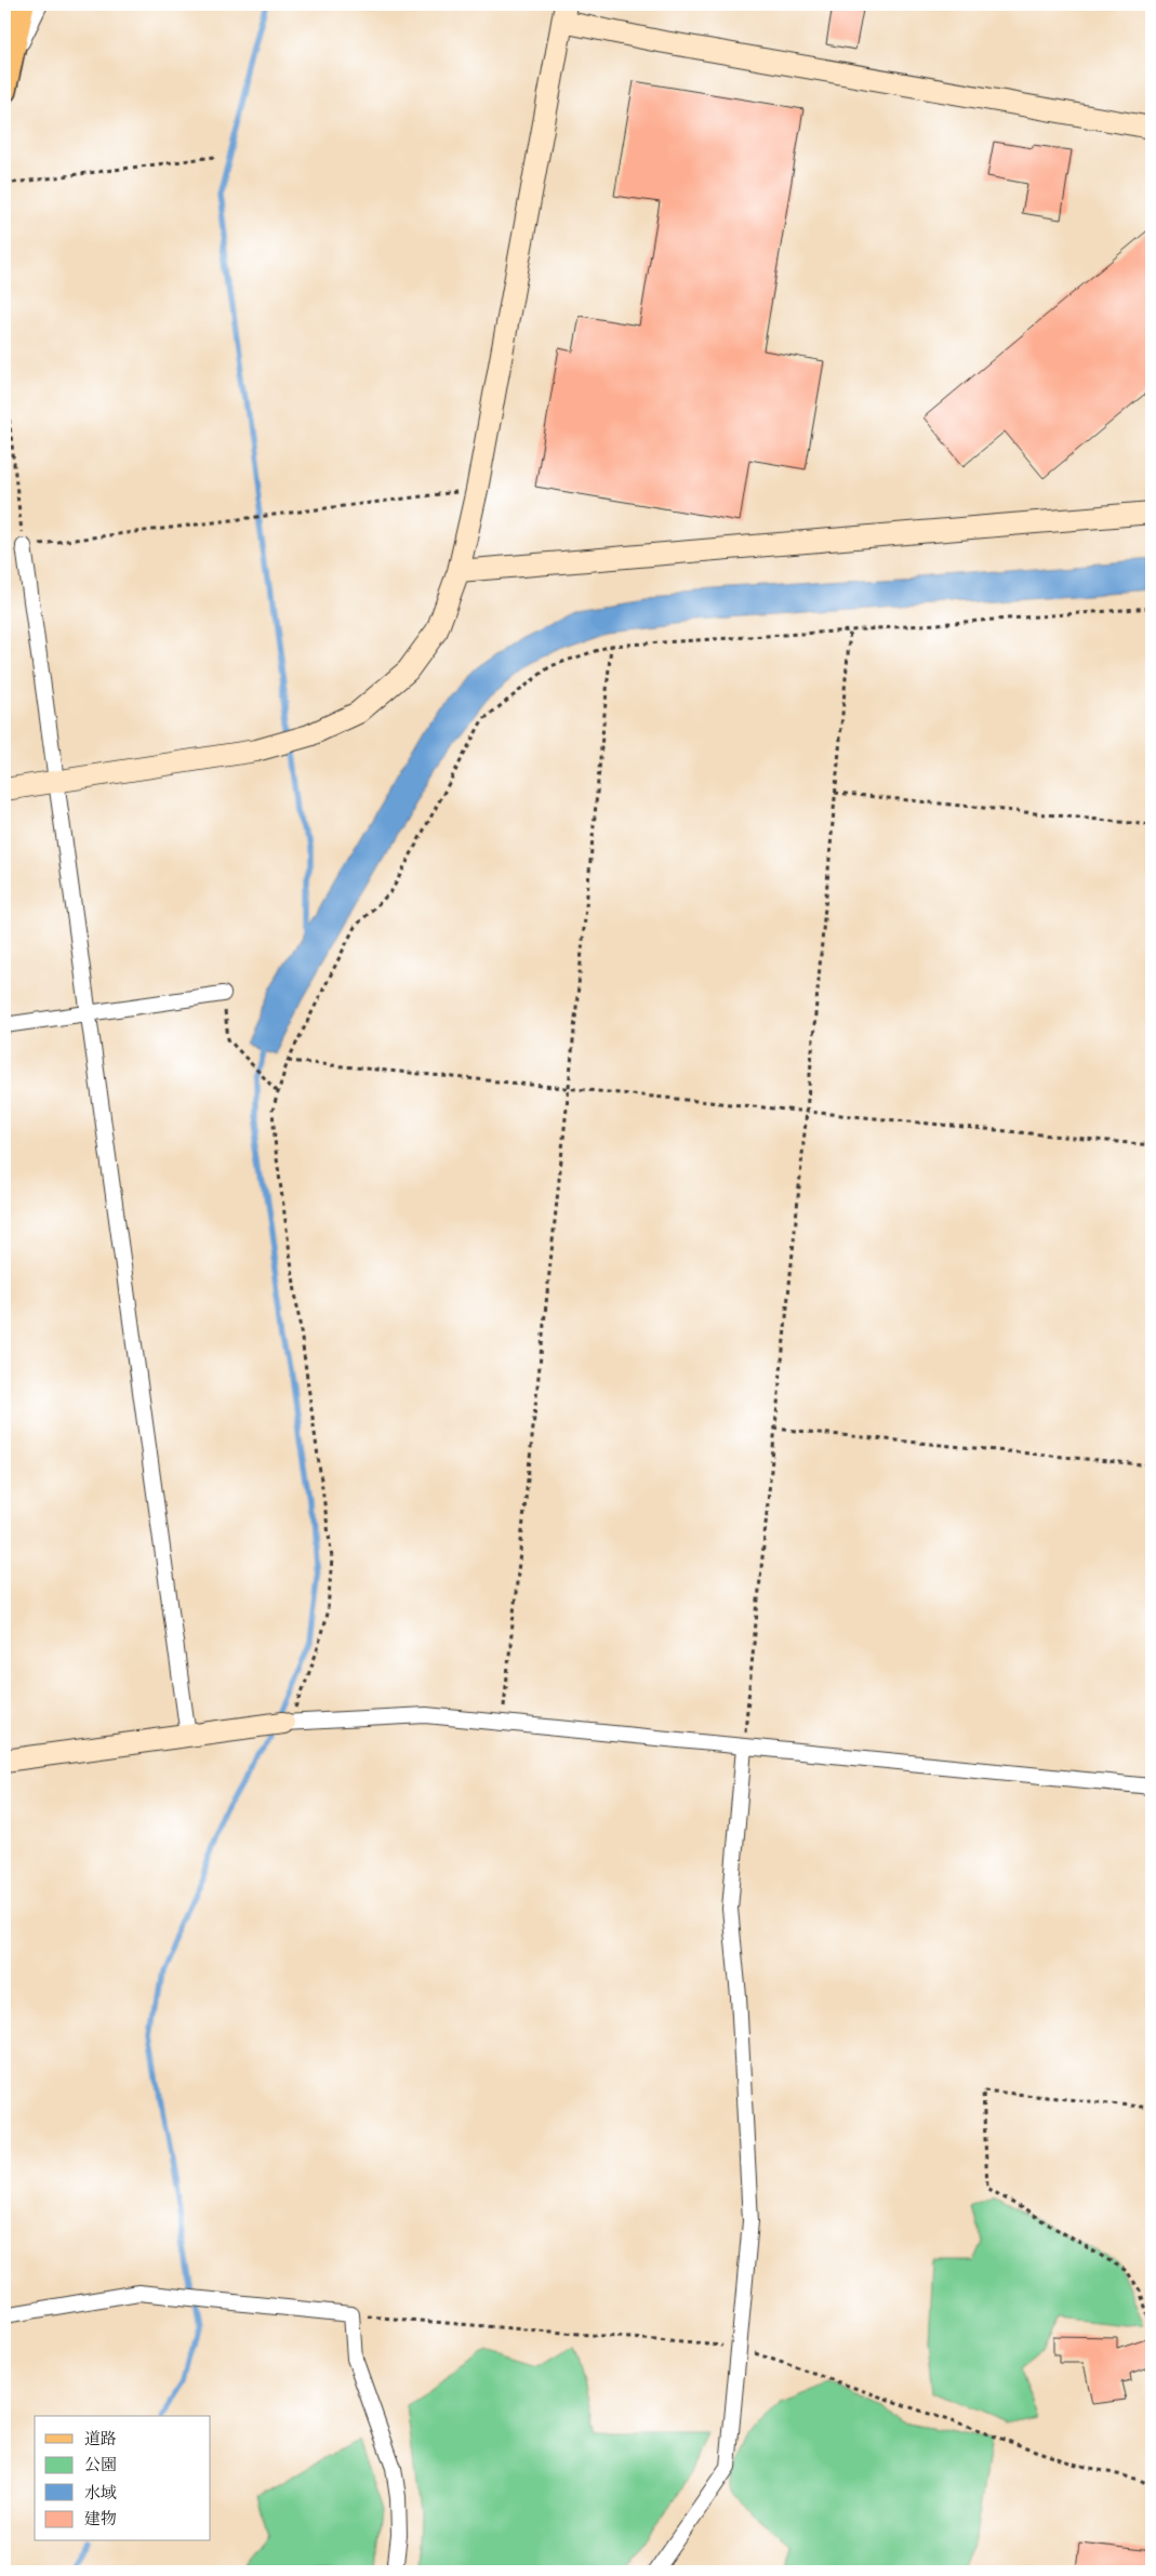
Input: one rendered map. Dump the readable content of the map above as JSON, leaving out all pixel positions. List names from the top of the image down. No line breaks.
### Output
{"legend":["道路","公園","水域","建物"]}
